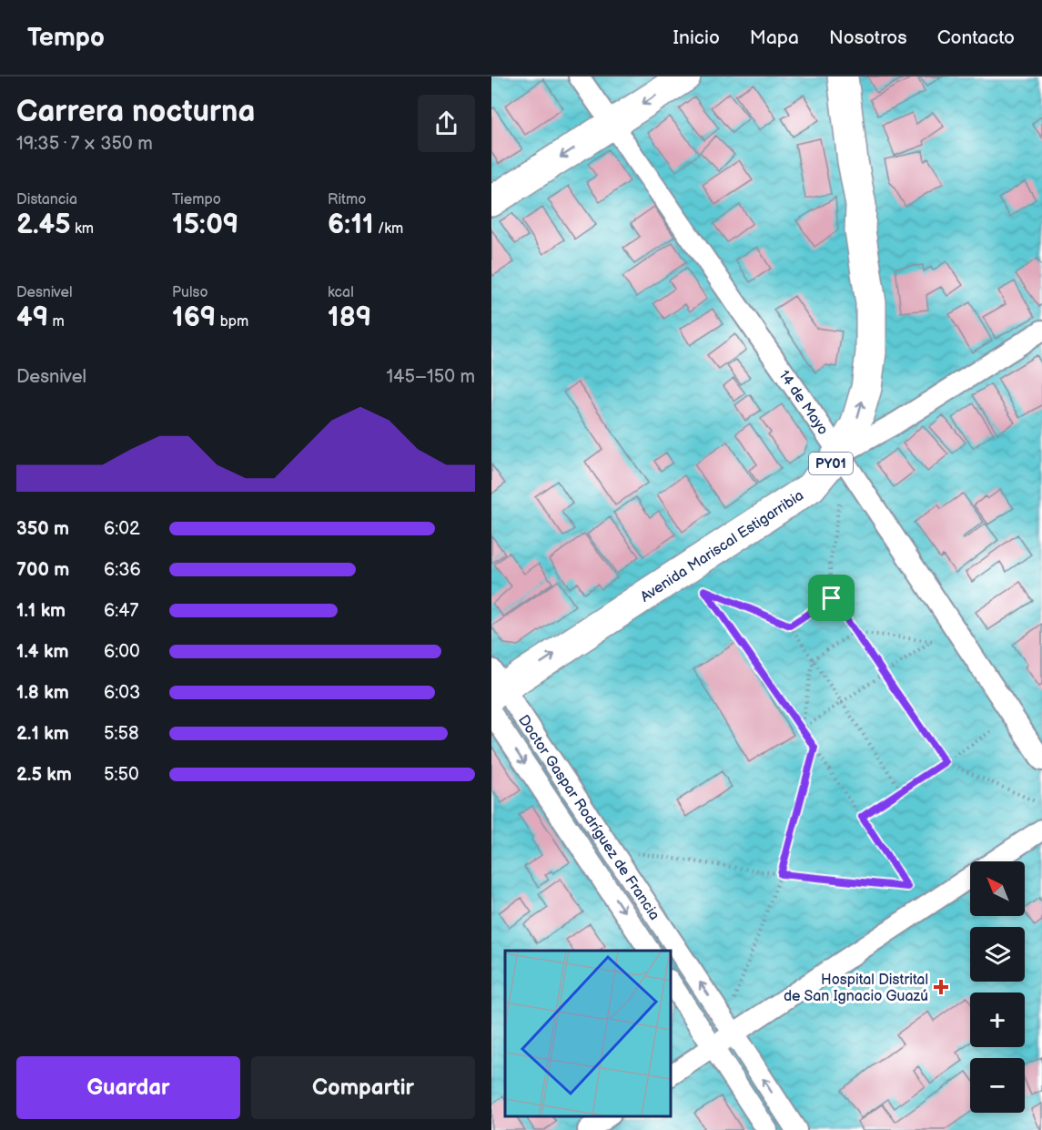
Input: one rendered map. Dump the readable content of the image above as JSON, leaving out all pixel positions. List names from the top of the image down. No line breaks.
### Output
{"streets":{"highway":["PY01","Avenida Mariscal Estigarribia"],"street":["14 de Mayo","Doctor Gaspar Rodríguez de Francia"]},"crossings":[["14 de Mayo","Avenida Mariscal Estigarribia"],["Avenida Mariscal Estigarribia","Doctor Gaspar Rodríguez de Francia"]],"one_way":["Avenida Mariscal Estigarribia"],"places":{"health":["Hospital Distrital de San Ignacio Guazú"]},"north":"top left","page":{"header":"Tempo","nav":["Inicio","Mapa","Nosotros","Contacto"],"heading":["Carrera nocturna","19:35 · 7 × 350 m"],"stats":[["Distancia","2.45 km"],["Tiempo","15:09"],["Ritmo","6:11 /km"],["Desnivel","49 m"],["Pulso","169 bpm"],["kcal","189"]],"chart":["Desnivel","145–150 m"],"list":[{"name":"350 m","note":"6:02"},{"name":"700 m","note":"6:36"},{"name":"1.1 km","note":"6:47"},{"name":"1.4 km","note":"6:00"},{"name":"1.8 km","note":"6:03"},{"name":"2.1 km","note":"5:58"},{"name":"2.5 km","note":"5:50"}],"map_buttons":["+","−"],"buttons":["Guardar","Compartir"]}}
